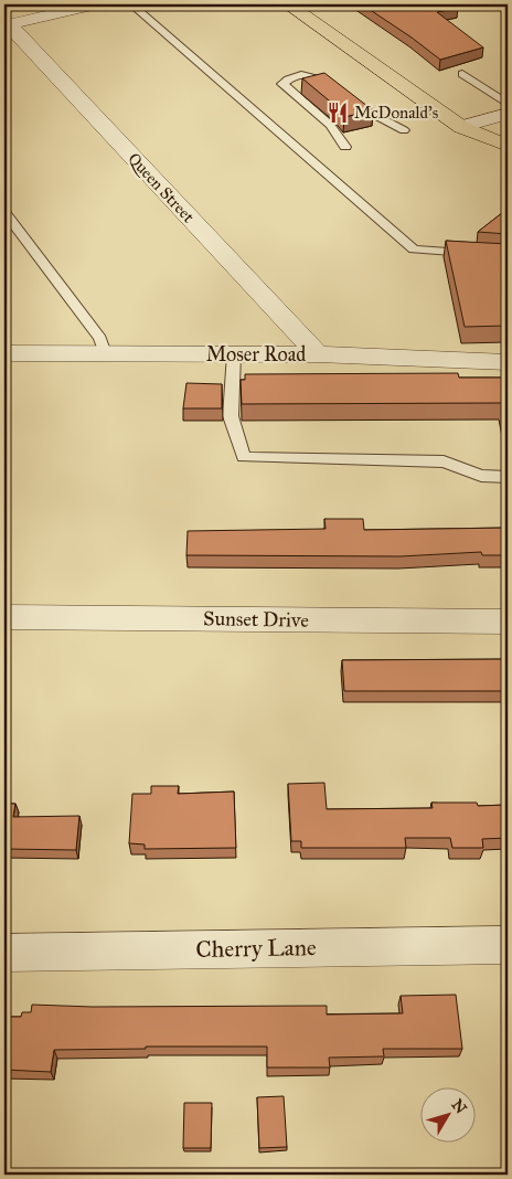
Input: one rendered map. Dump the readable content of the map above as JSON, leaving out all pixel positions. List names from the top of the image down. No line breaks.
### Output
{"streets":{"street":["Queen Street","Moser Road","Sunset Drive","Cherry Lane"]},"crossings":[["Queen Street","Moser Road"]],"places":{"restaurant":["McDonald's"]},"north":"top right"}
